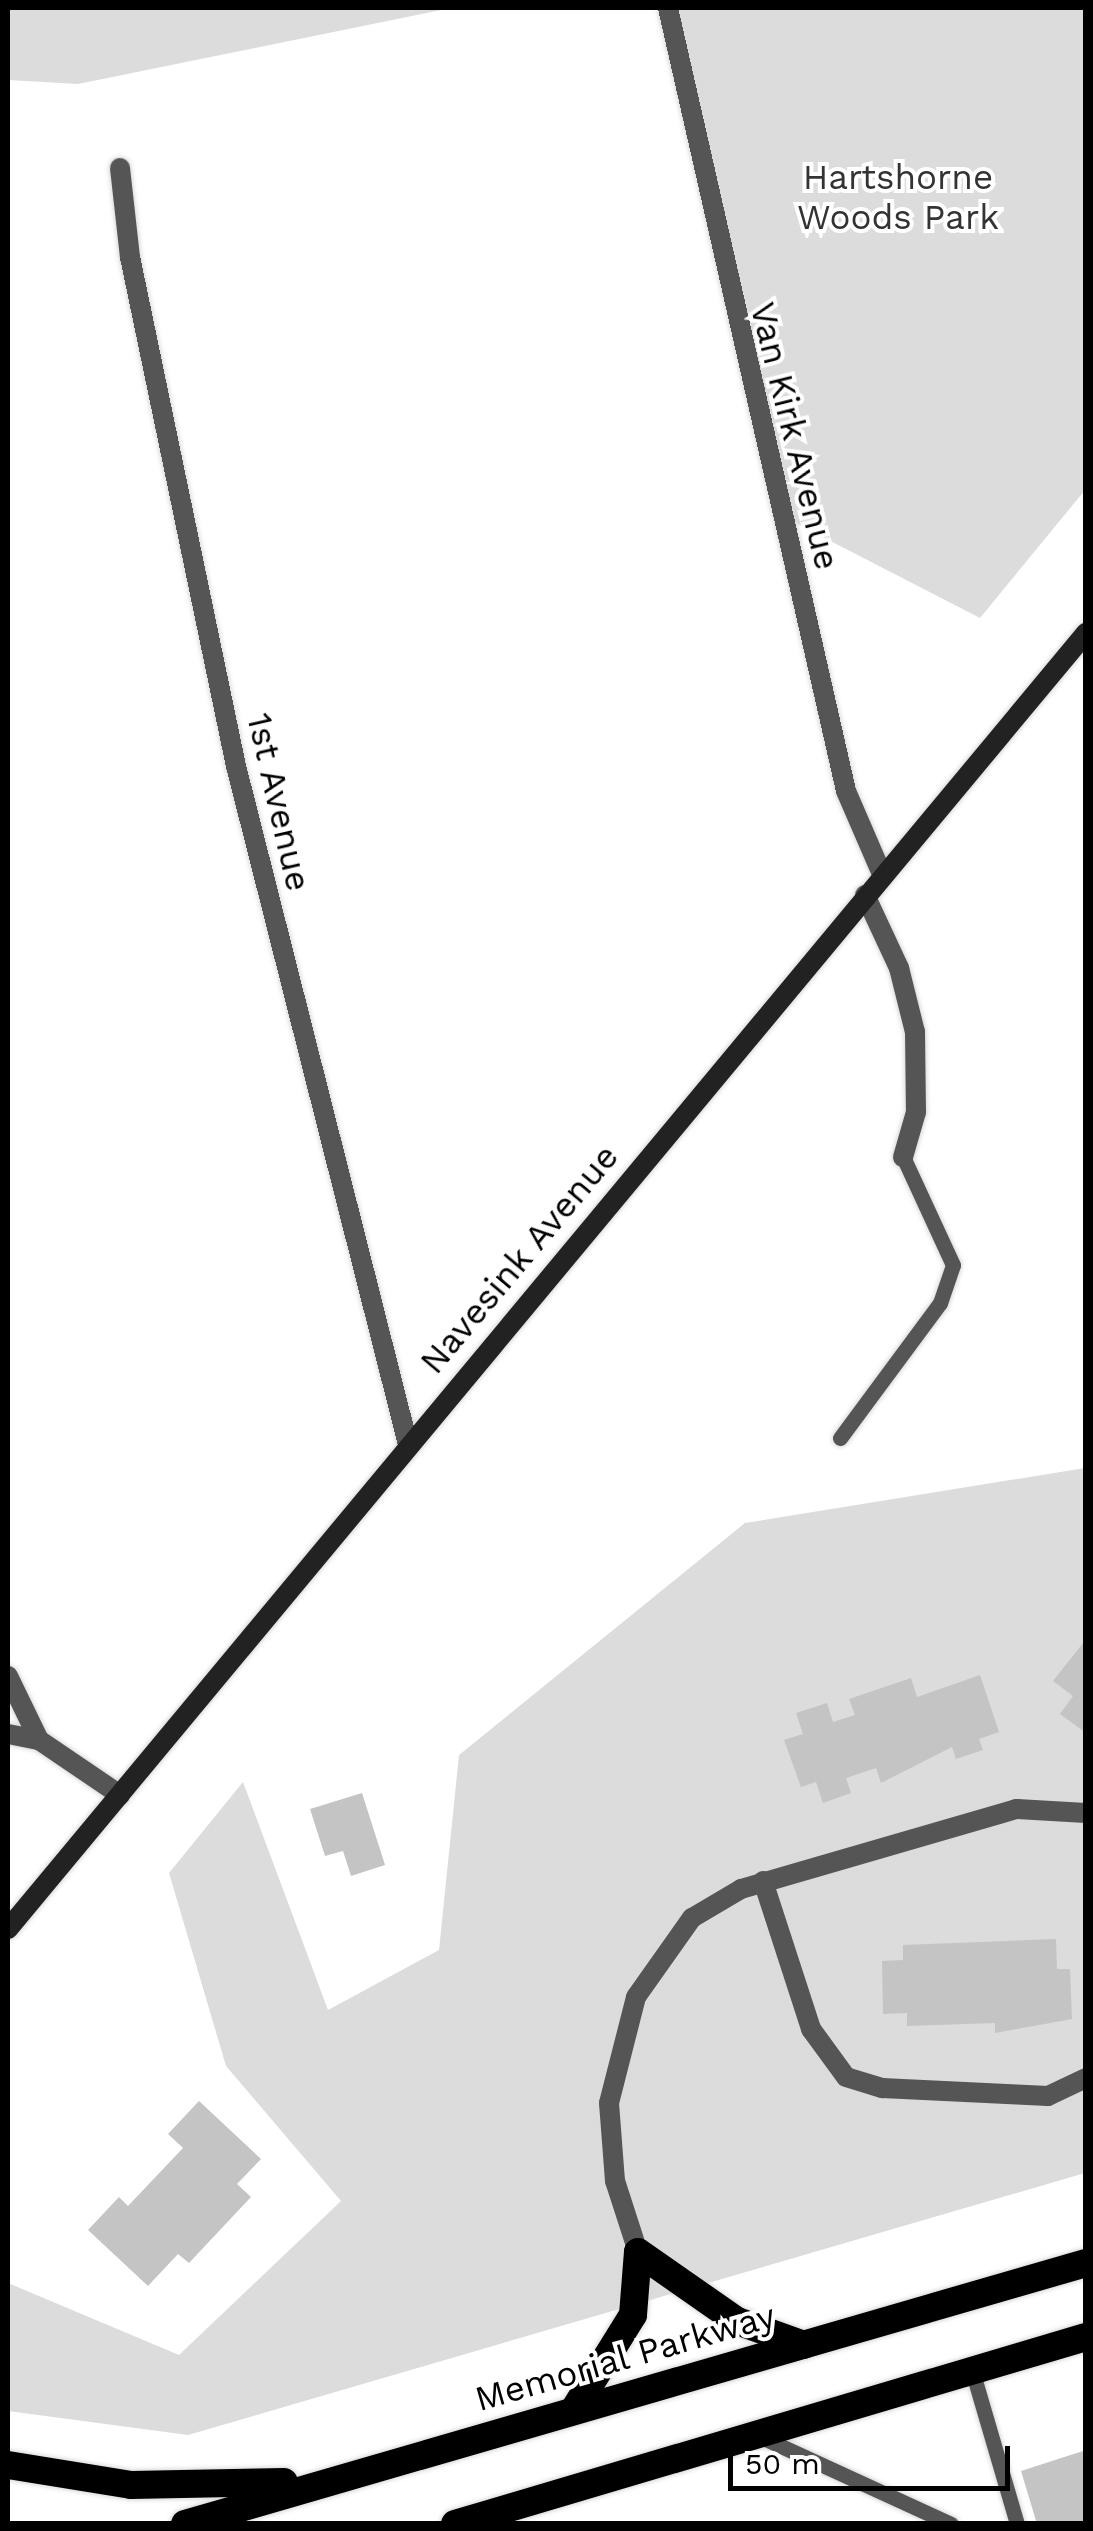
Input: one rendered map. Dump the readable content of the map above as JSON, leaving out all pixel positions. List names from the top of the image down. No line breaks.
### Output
{"streets":{"highway":["Memorial Parkway"],"main road":["Navesink Avenue"],"street":["Van Kirk Avenue","1st Avenue"]},"crossings":[["Van Kirk Avenue","Navesink Avenue"],["1st Avenue","Navesink Avenue"]],"parks":["Hartshorne Woods Park"],"scale_bar":"50 m"}
